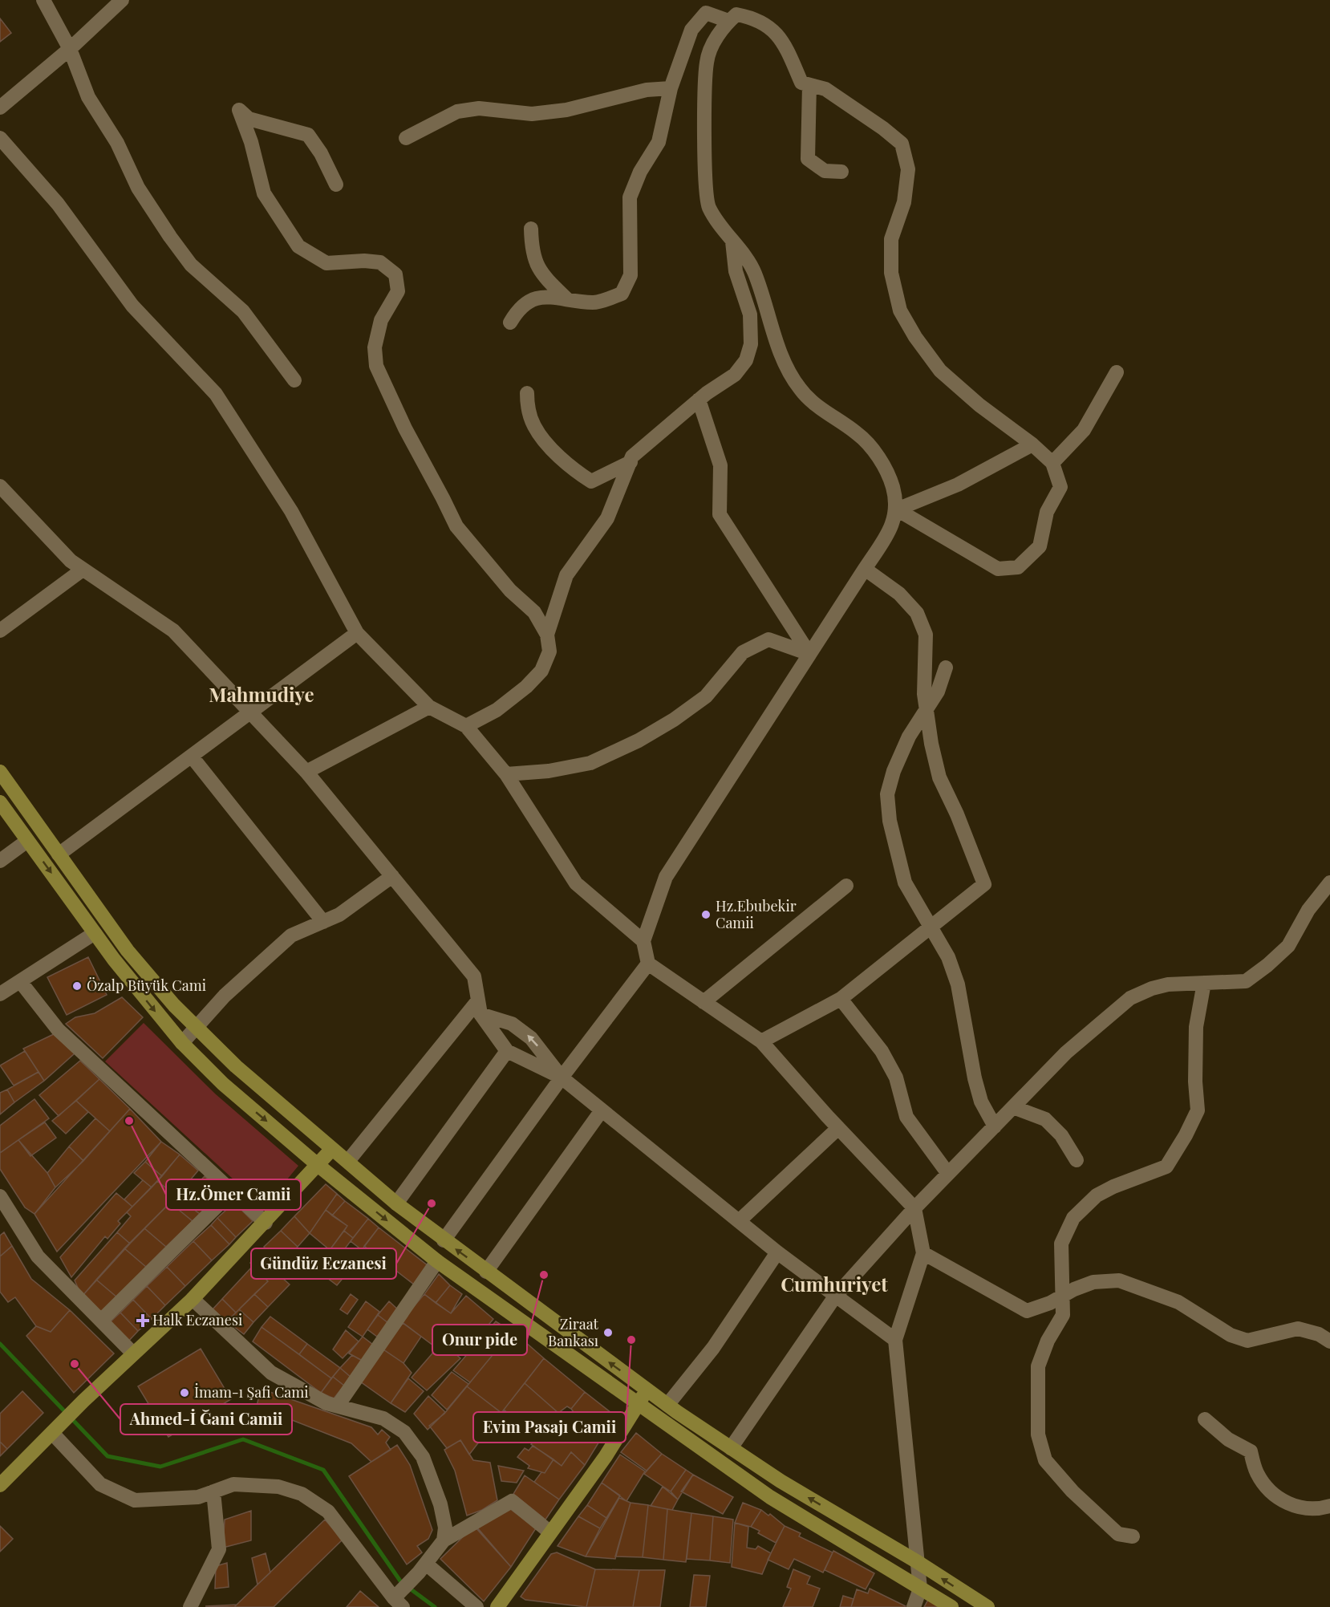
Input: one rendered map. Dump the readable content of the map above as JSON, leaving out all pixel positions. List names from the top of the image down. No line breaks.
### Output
{"districts":["Mahmudiye","Cumhuriyet"],"places":{"other":["Hz.Ebubekir Camii","Özalp Büyük Cami","Hz.Ömer Camii","Gündüz Eczanesi","Onur pide","Ziraat Bankası","Evim Pasajı Camii","Ahmed-İ Ğani Camii","İmam-ı Şafi Cami"],"health":["Halk Eczanesi"]}}
